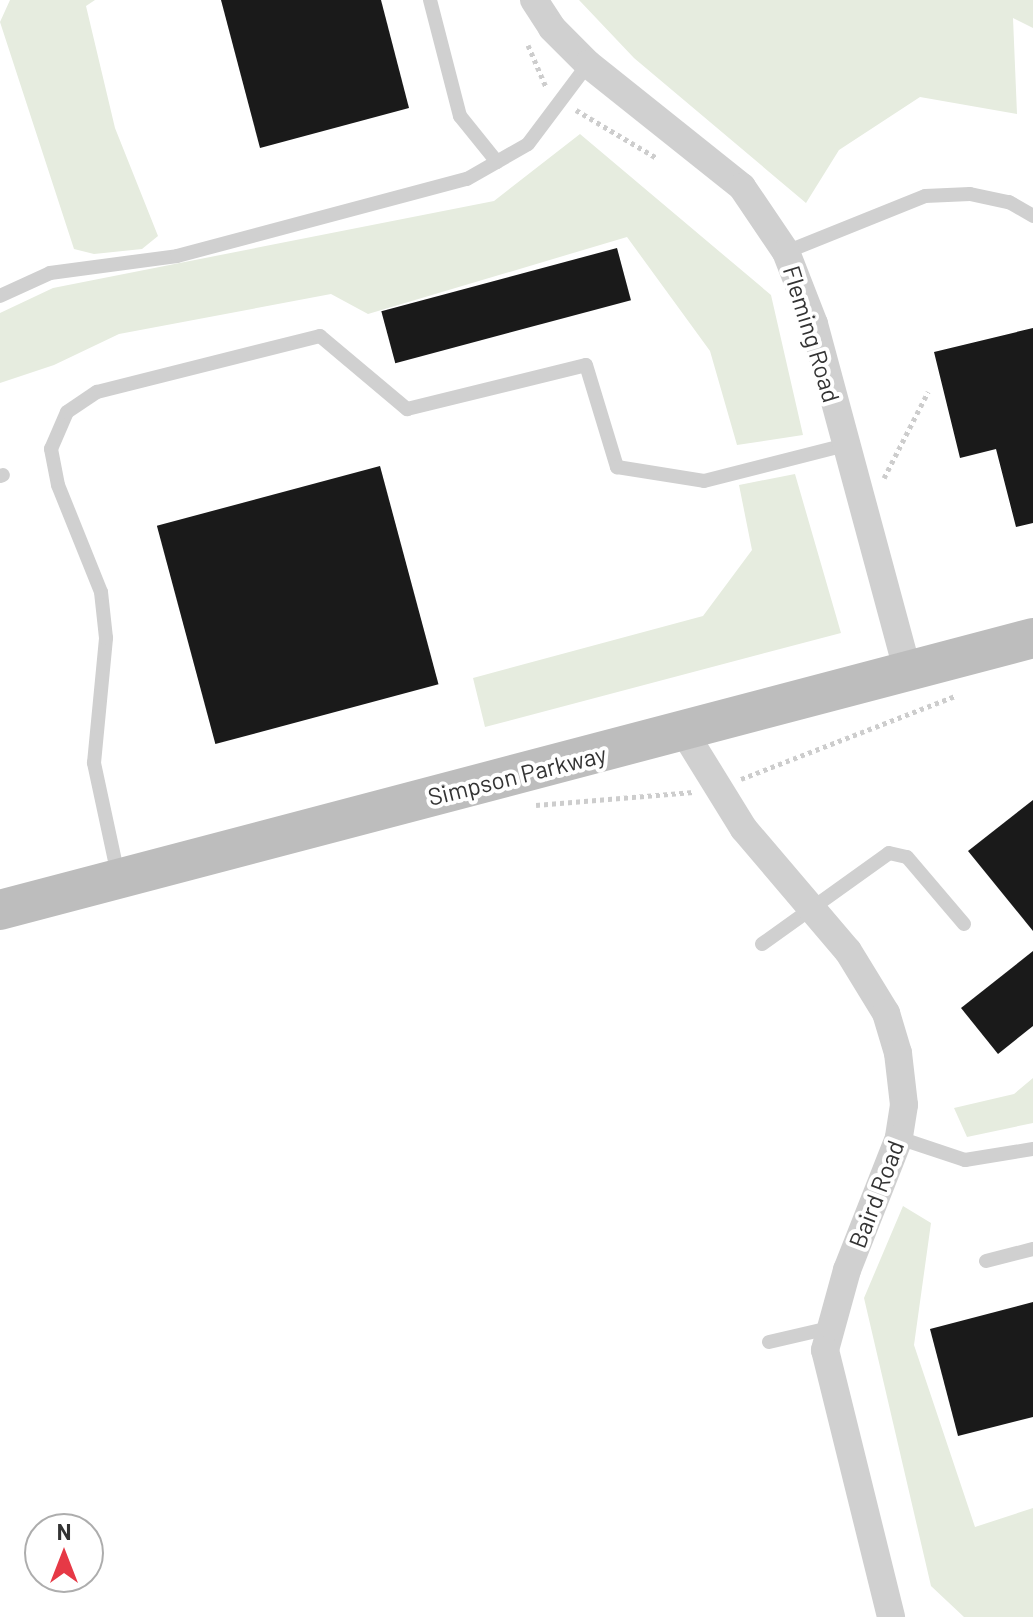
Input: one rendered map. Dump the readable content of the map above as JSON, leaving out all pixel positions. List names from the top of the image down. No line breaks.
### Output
{"streets":{"main road":["Simpson Parkway"],"street":["Fleming Road","Baird Road"]},"crossings":[["Fleming Road","Simpson Parkway"],["Simpson Parkway","Baird Road"]],"north":"top"}
